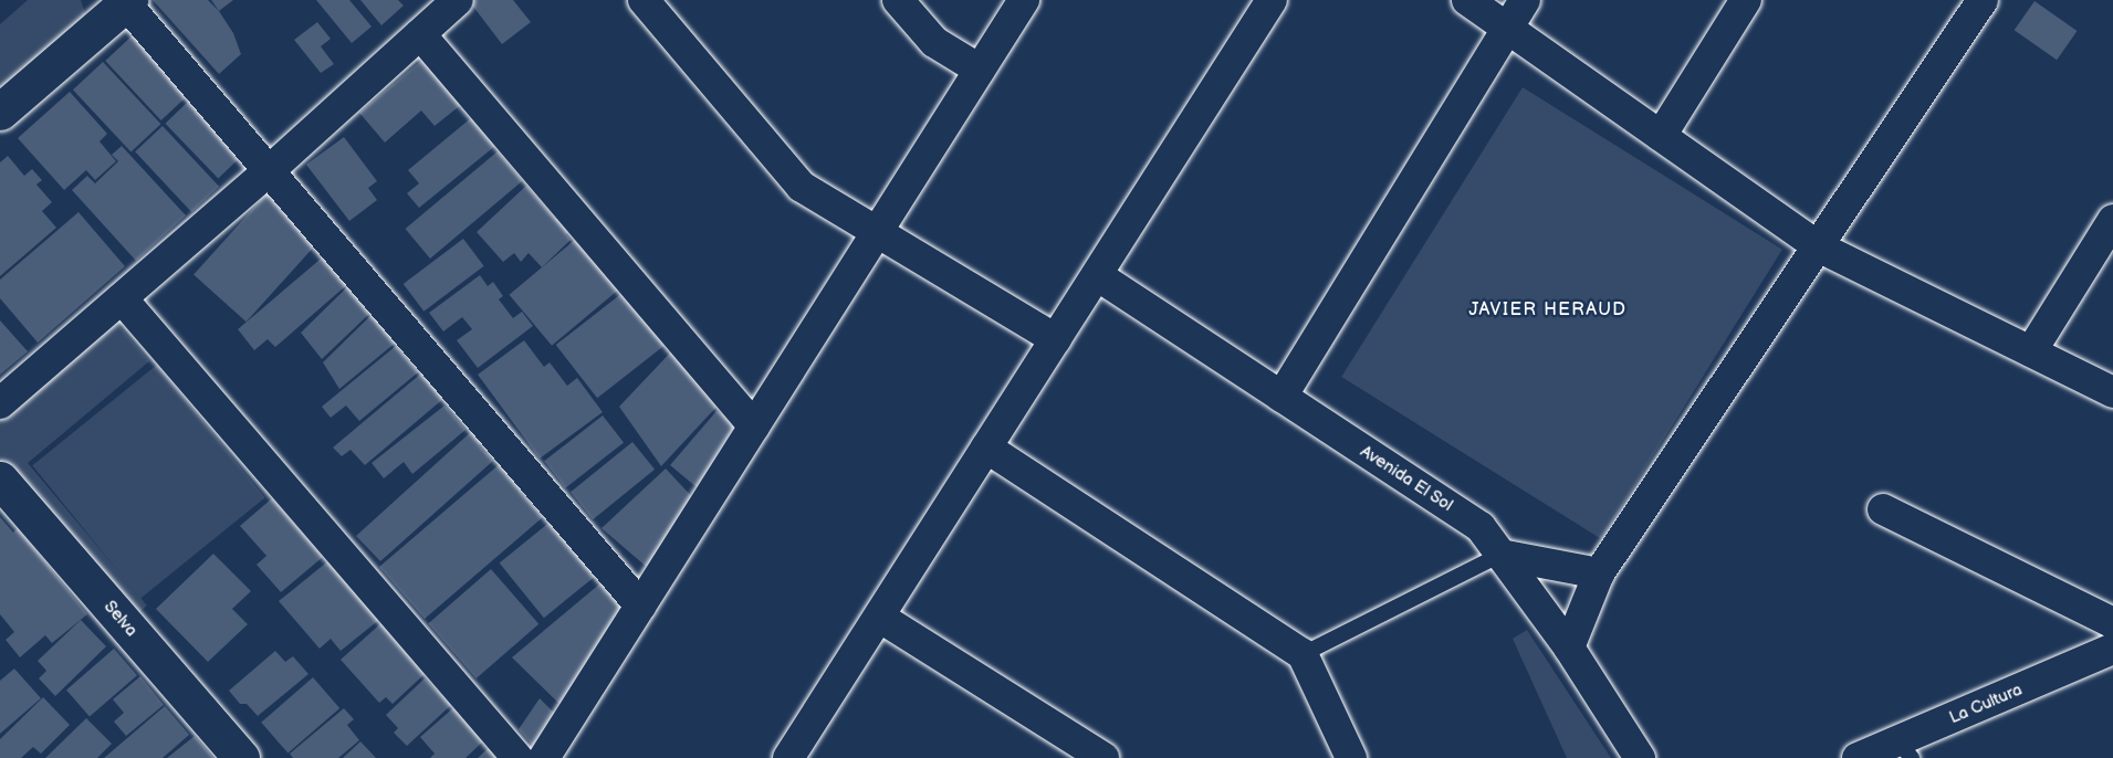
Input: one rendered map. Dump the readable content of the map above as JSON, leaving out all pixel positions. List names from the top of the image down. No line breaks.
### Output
{"streets":{"street":["Avenida El Sol","Selva","La Cultura"]},"districts":["JAVIER HERAUD"]}
